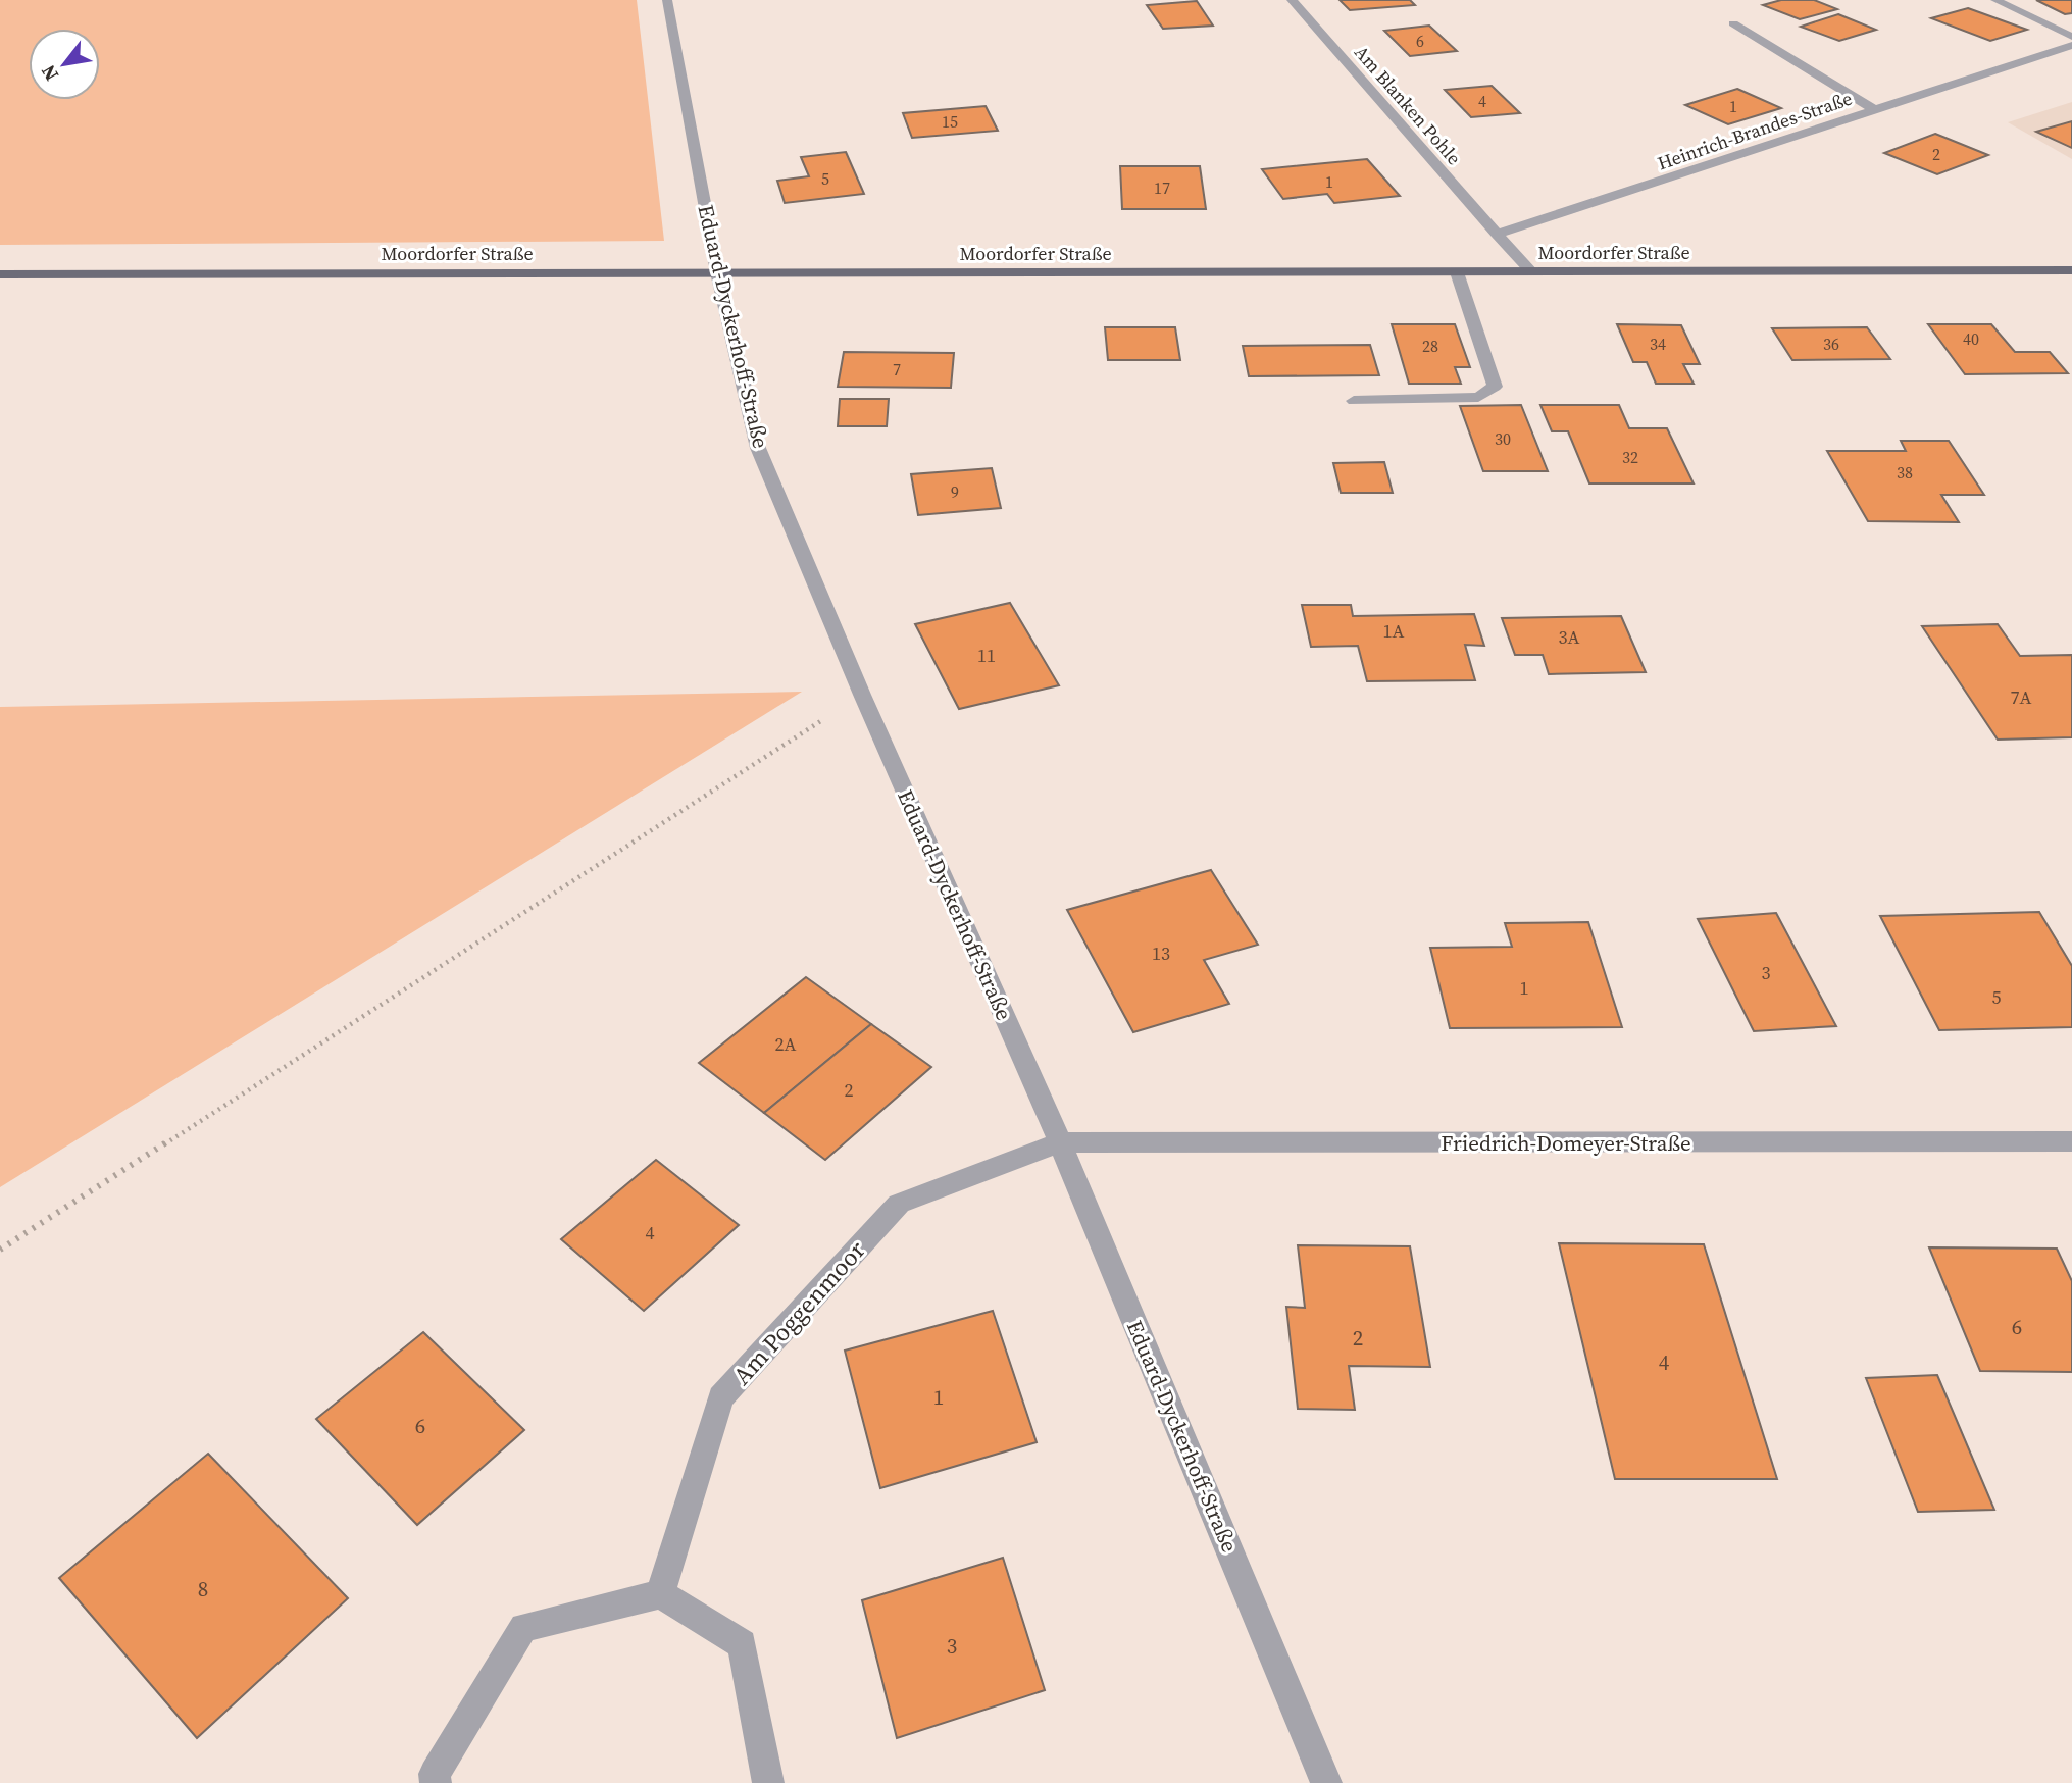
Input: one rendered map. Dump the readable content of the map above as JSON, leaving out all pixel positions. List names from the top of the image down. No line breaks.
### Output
{"streets":{"main road":["Moordorfer Straße"],"street":["Am Blanken Pohle","Heinrich-Brandes-Straße","Eduard-Dyckerhoff-Straße","Friedrich-Domeyer-Straße","Am Poggenmoor"]},"crossings":[["Am Blanken Pohle","Heinrich-Brandes-Straße"],["Moordorfer Straße","Eduard-Dyckerhoff-Straße"],["Eduard-Dyckerhoff-Straße","Friedrich-Domeyer-Straße"],["Eduard-Dyckerhoff-Straße","Am Poggenmoor"],["Friedrich-Domeyer-Straße","Am Poggenmoor"]],"house_numbers":["6","4","1","15","2","5","1","17","40","34","36","28","7","30","32","38","9","1A","3A","11","7A","13","3","1","5","2A","2","4","6","2","4","1","6","8","3"],"north":"bottom left"}
